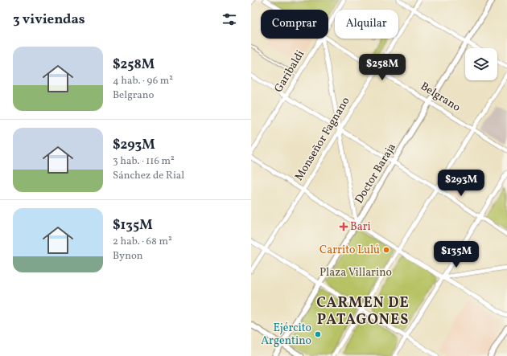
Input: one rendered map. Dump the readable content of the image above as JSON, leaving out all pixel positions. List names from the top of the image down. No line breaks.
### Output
{"streets":{"street":["Garibaldi","Belgrano","Monseñor Fagnano","Doctor Baraja"]},"crossings":[["Belgrano","Monseñor Fagnano"],["Belgrano","Doctor Baraja"]],"districts":["CARMEN DE PATAGONES"],"parks":["Plaza Villarino"],"places":{"health":["Bari"],"other":["Carrito Lulú","Ejército Argentino"]},"page":{"heading":"3 viviendas","chip":["Comprar","Alquilar"],"list":[{"name":"$258M","note":"4 hab. · 96 m² · Belgrano"},{"name":"$293M","note":"3 hab. · 116 m² · Sánchez de Rial"},{"name":"$135M","note":"2 hab. · 68 m² · Bynon"}],"price":["$258M","$293M","$135M"]}}
